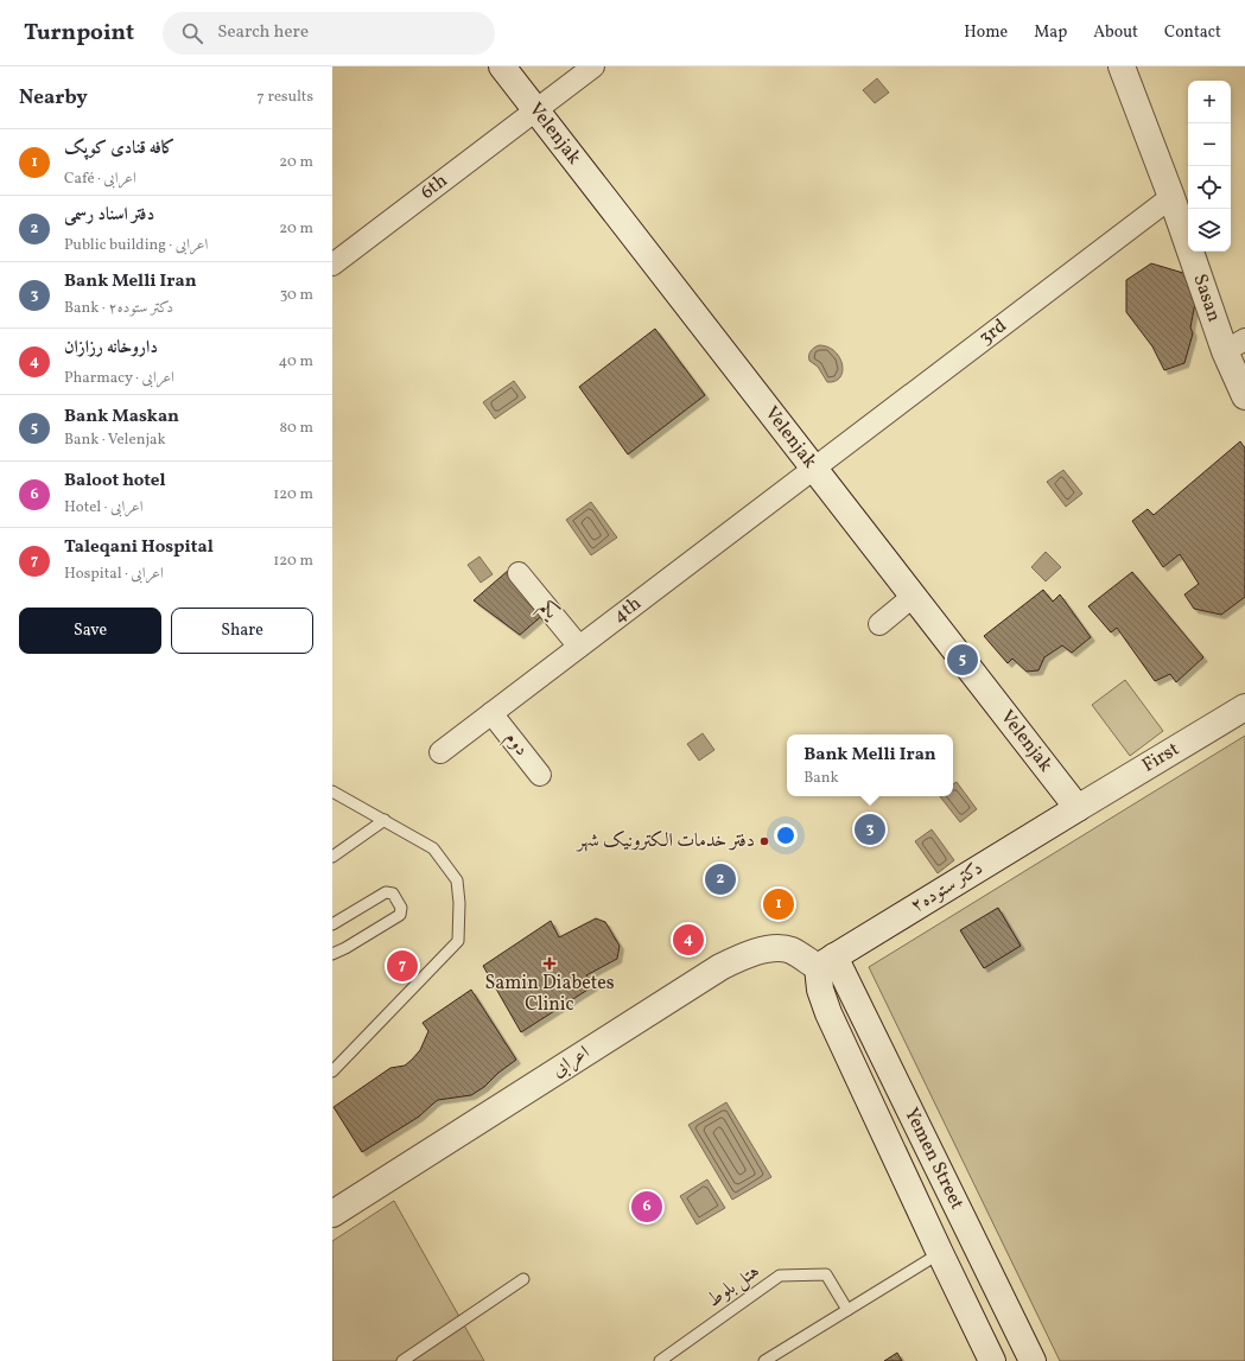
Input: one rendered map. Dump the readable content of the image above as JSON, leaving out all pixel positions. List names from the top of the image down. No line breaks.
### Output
{"streets":{"main road":["Velenjak","Sasan","First","دکتر ستوده۲","اعرابی","Yemen Street"],"street":["6th","3rd","یکم","4th","دوم"],"lane":["هتل بلوط"]},"crossings":[["Velenjak","6th"],["Velenjak","3rd"],["Velenjak","4th"],["Velenjak","First"],["Velenjak","دکتر ستوده۲"],["Sasan","3rd"],["3rd","4th"],["یکم","4th"],["4th","دوم"],["First","دکتر ستوده۲"],["دکتر ستوده۲","اعرابی"],["دکتر ستوده۲","Yemen Street"],["اعرابی","Yemen Street"]],"places":{"other":["دفتر خدمات الکترونیک شهر"],"health":["Samin Diabetes Clinic"]},"page":{"header":"Turnpoint","search":"Search here","nav":["Home","Map","About","Contact"],"heading":["Nearby","7 results"],"map_buttons":["+","−"],"list":[{"mark":"1","name":"کافه قنادی کوپک","note":"Café · اعرابی","value":"20 m"},{"mark":"2","name":"دفتر اسناد رسمی","note":"Public building · اعرابی","value":"20 m"},{"mark":"3","name":"Bank Melli Iran","note":"Bank · دکتر ستوده۲","value":"30 m"},{"mark":"4","name":"داروخانه رزازان","note":"Pharmacy · اعرابی","value":"40 m"},{"mark":"5","name":"Bank Maskan","note":"Bank · Velenjak","value":"80 m"},{"mark":"6","name":"Baloot hotel","note":"Hotel · اعرابی","value":"120 m"},{"mark":"7","name":"Taleqani Hospital","note":"Hospital · اعرابی","value":"120 m"}],"buttons":["Save","Share"],"pins":["5","3","2","1","4","7","6"],"popup":["Bank Melli Iran","Bank"]}}
